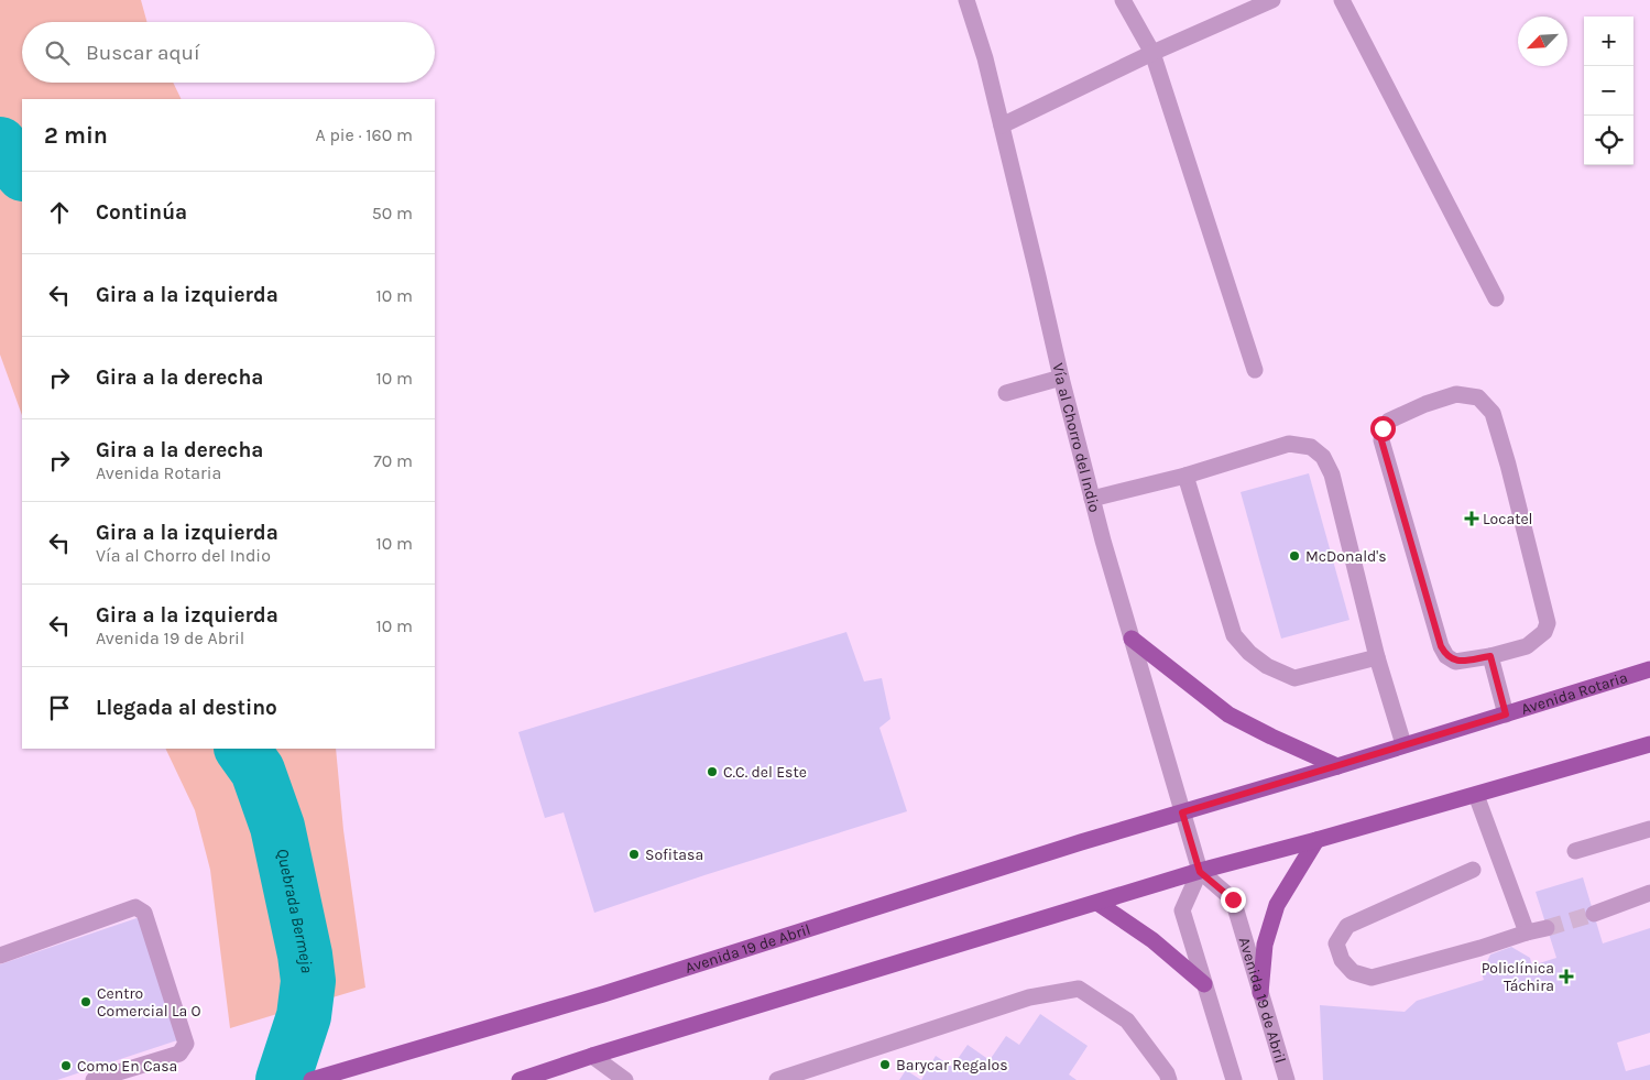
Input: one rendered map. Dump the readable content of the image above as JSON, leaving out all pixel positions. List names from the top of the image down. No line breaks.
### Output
{"streets":{"main road":["Avenida Rotaria","Avenida 19 de Abril"],"street":["Vía al Chorro del Indio"]},"crossings":[["Vía al Chorro del Indio","Avenida Rotaria"],["Vía al Chorro del Indio","Avenida 19 de Abril"],["Avenida Rotaria","Avenida 19 de Abril"]],"water":["Quebrada Bermeja"],"places":{"health":["Locatel","Policlínica Táchira"],"other":["McDonald's","C.C. del Este","Sofitasa","Centro Comercial La O","Barycar Regalos","Como En Casa"]},"north":"bottom left","page":{"map_buttons":["+","−"],"search":"Buscar aquí","heading":["2 min","A pie · 160 m"],"list":[["Continúa","50 m"],["Gira a la izquierda","10 m"],["Gira a la derecha","10 m"],["Gira a la derecha","Avenida Rotaria","70 m"],["Gira a la izquierda","Vía al Chorro del Indio","10 m"],["Gira a la izquierda","Avenida 19 de Abril","10 m"],"Llegada al destino"]}}
